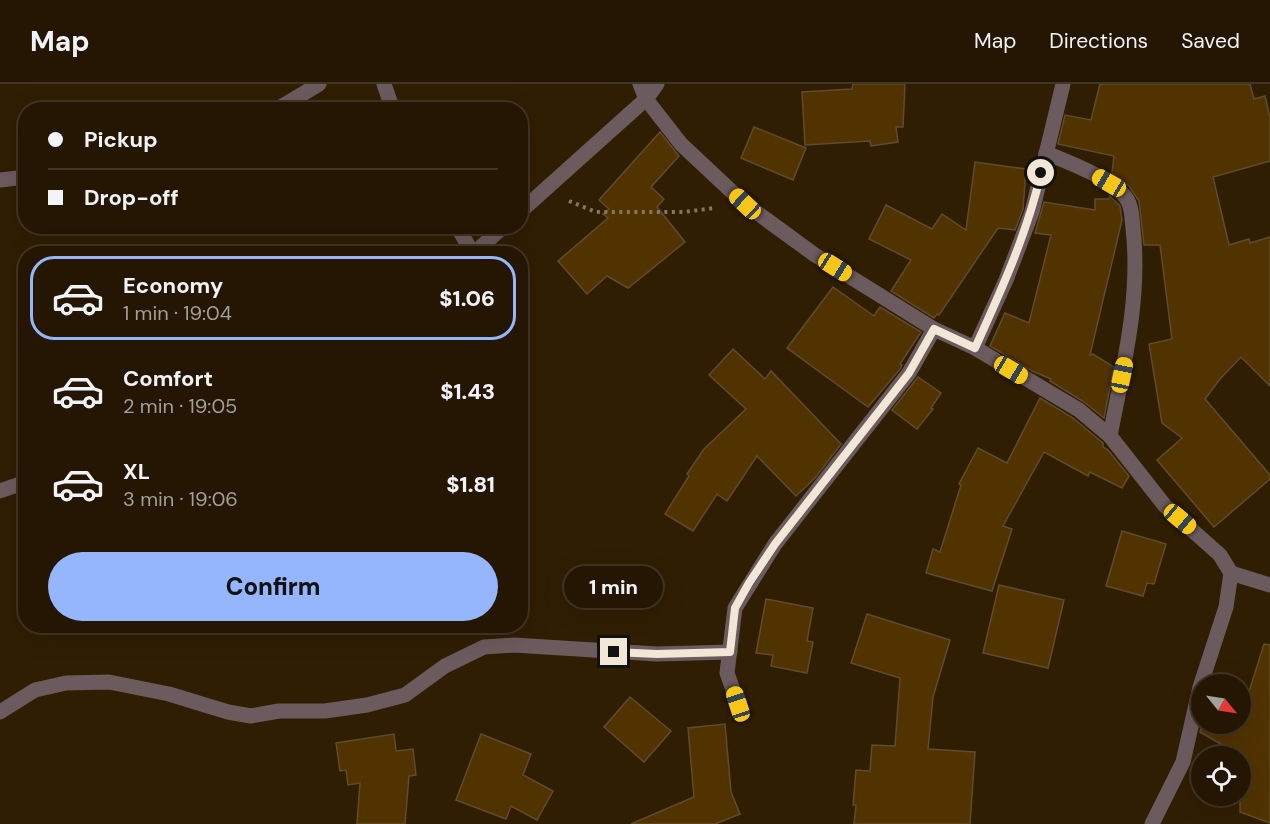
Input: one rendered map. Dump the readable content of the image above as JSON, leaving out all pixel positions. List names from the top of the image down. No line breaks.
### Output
{"north":"bottom right","page":{"header":"Map","nav":["Map","Directions","Saved"],"banner":["Pickup","Drop-off"],"list":[{"name":"Economy","note":"1 min · 19:04","value":"$1.06"},{"name":"Comfort","note":"2 min · 19:05","value":"$1.43"},{"name":"XL","note":"3 min · 19:06","value":"$1.81"}],"buttons":"Confirm","bubble":"1 min"}}
